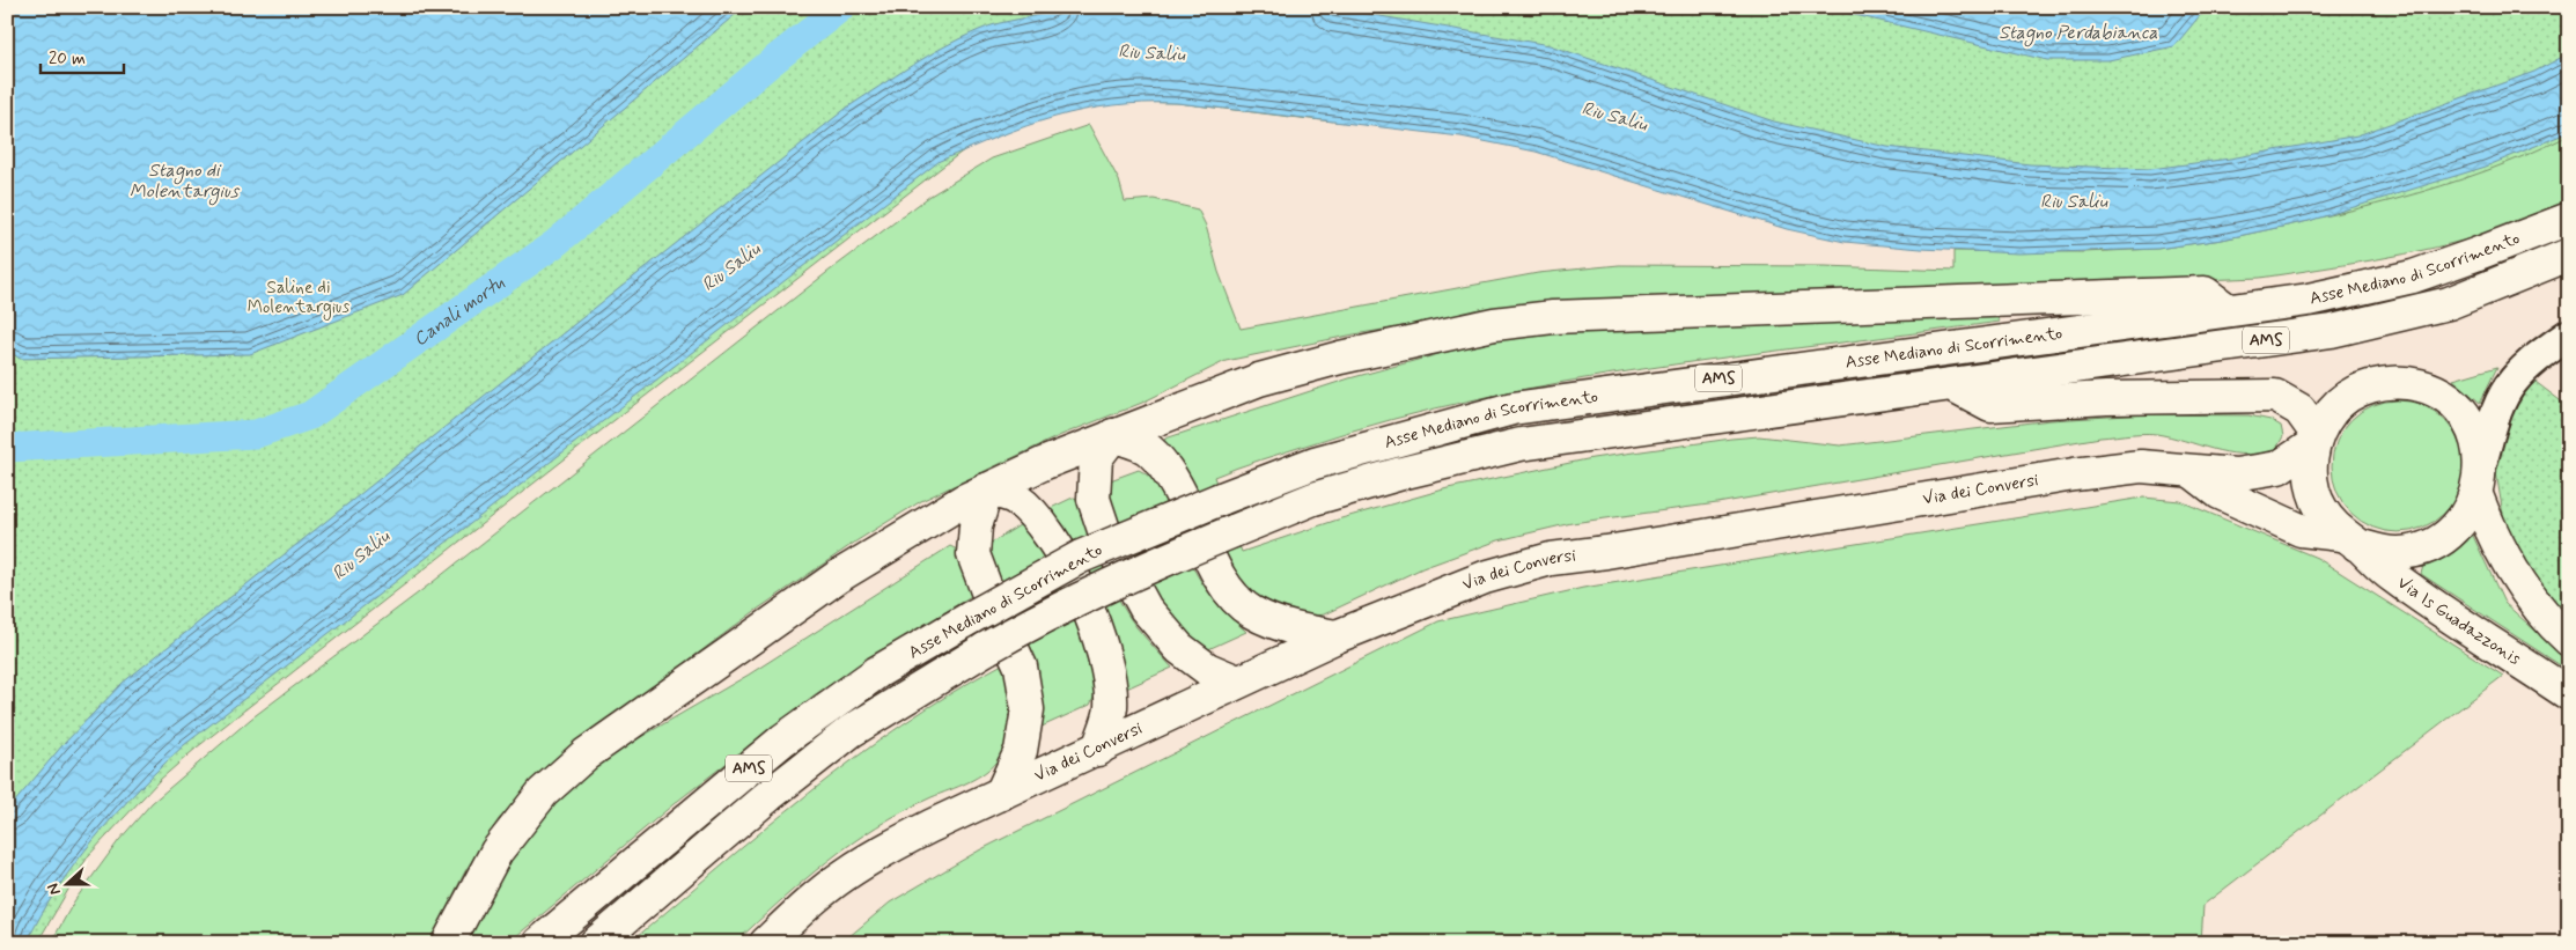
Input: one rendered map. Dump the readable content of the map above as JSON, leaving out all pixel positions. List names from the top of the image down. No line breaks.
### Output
{"streets":{"main road":["Asse Mediano di Scorrimento","AMS","Via dei Conversi","Via Is Guadazzonis"]},"crossings":[["Via dei Conversi","Via Is Guadazzonis"]],"water":["Stagno Perdabianca","Riu Saliu","Stagno di Molentargius","Canali mortu"],"parks":["Saline di Molentargius"],"scale_bar":"20 m","north":"left"}
